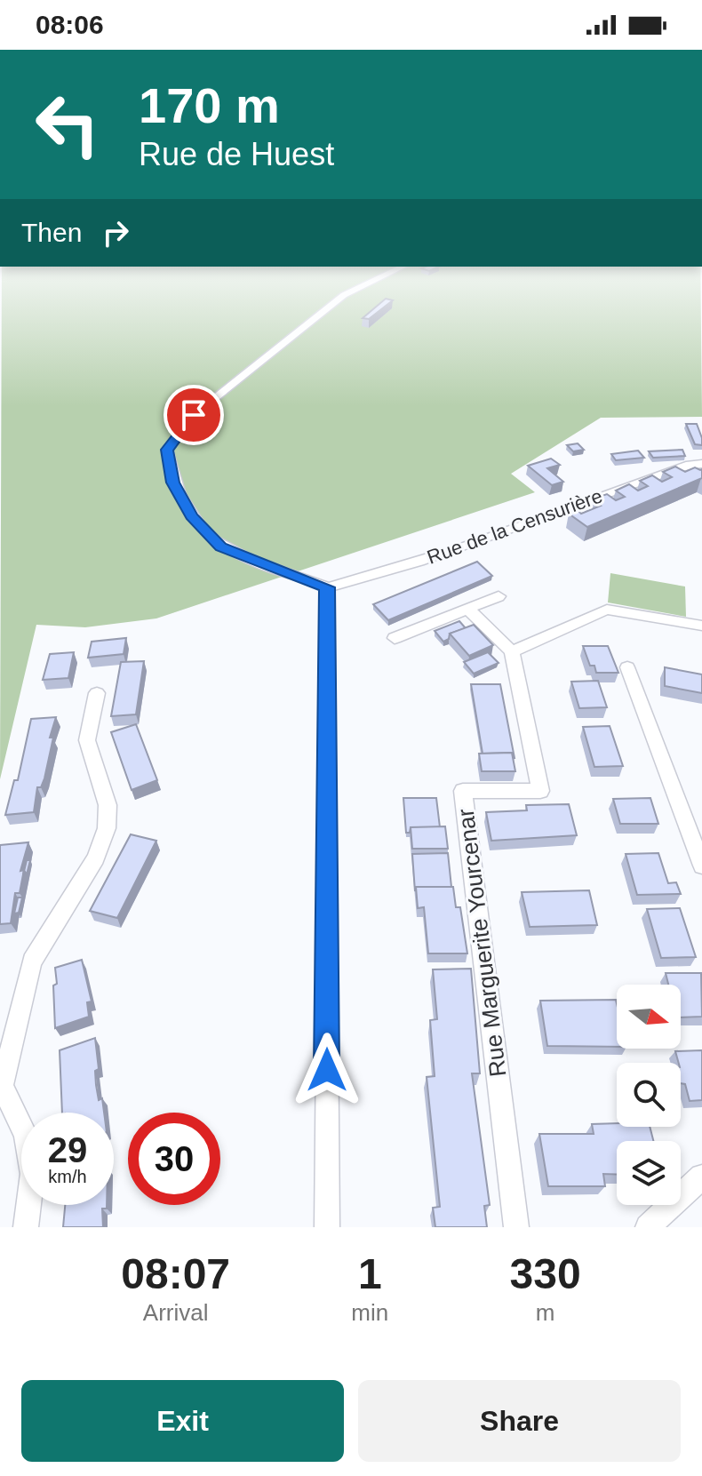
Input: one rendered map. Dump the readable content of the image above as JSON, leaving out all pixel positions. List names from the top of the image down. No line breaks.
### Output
{"streets":{"street":["Rue de la Censurière","Rue Marguerite Yourcenar"]},"north":"right","page":{"status":"08:06","turn":["170 m","Rue de Huest"],"then":"Then","speed":"29 km/h","limit":"30","eta":["08:07","Arrival","1","min","330","m"],"buttons":["Exit","Share"]}}
